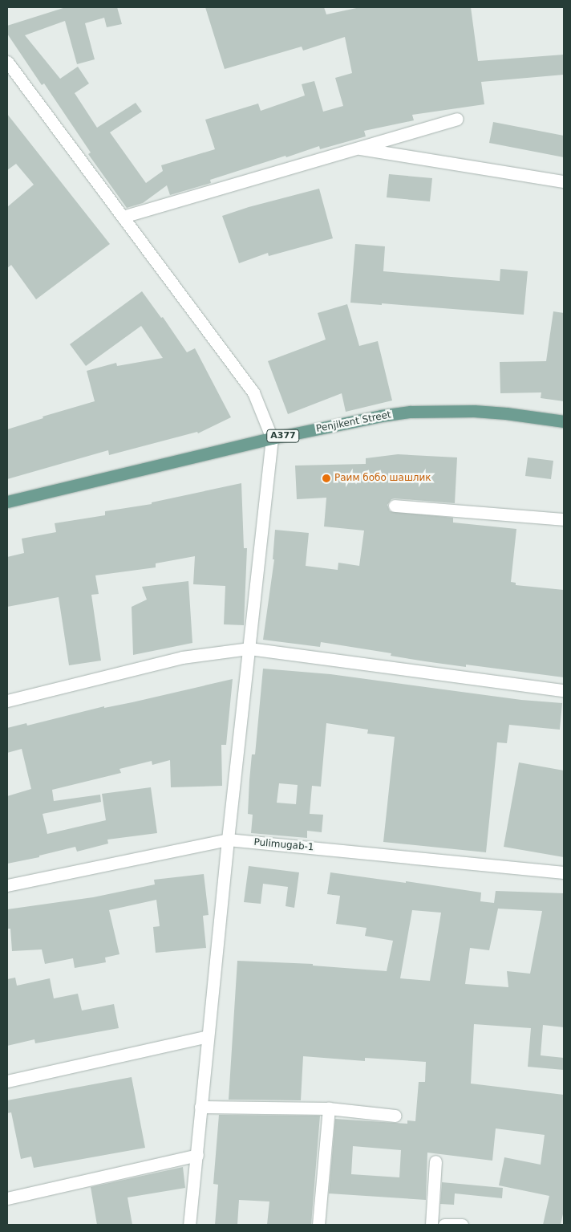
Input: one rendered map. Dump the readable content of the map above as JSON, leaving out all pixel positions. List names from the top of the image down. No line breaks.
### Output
{"streets":{"main road":["Penjikent Street","A377"],"street":["Pulimugab-1"]},"places":["Раим бобо шашлик"]}
